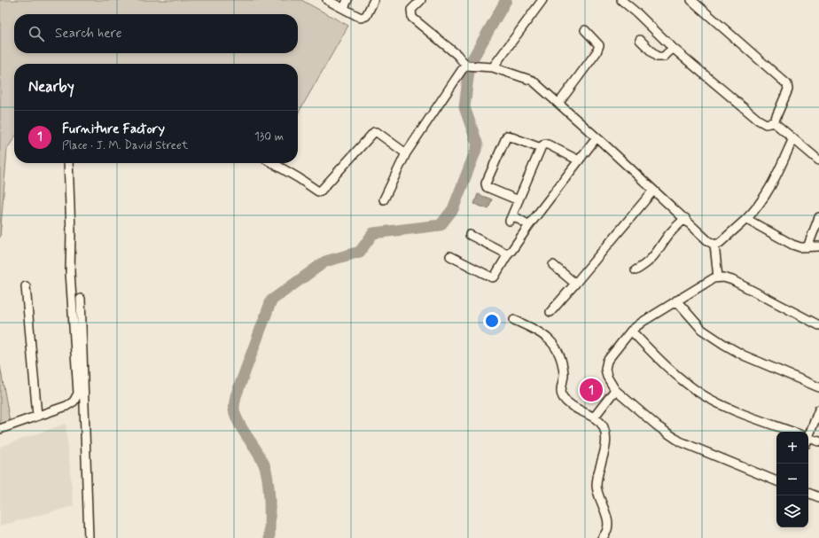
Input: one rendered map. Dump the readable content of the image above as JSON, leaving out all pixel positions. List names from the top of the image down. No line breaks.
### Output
{"page":{"search":"Search here","heading":"Nearby","list":[{"mark":"1","name":"Furniture Factory","note":"Place · J. M. David Street","value":"130 m"}],"pins":"1","map_buttons":["+","−"]}}
